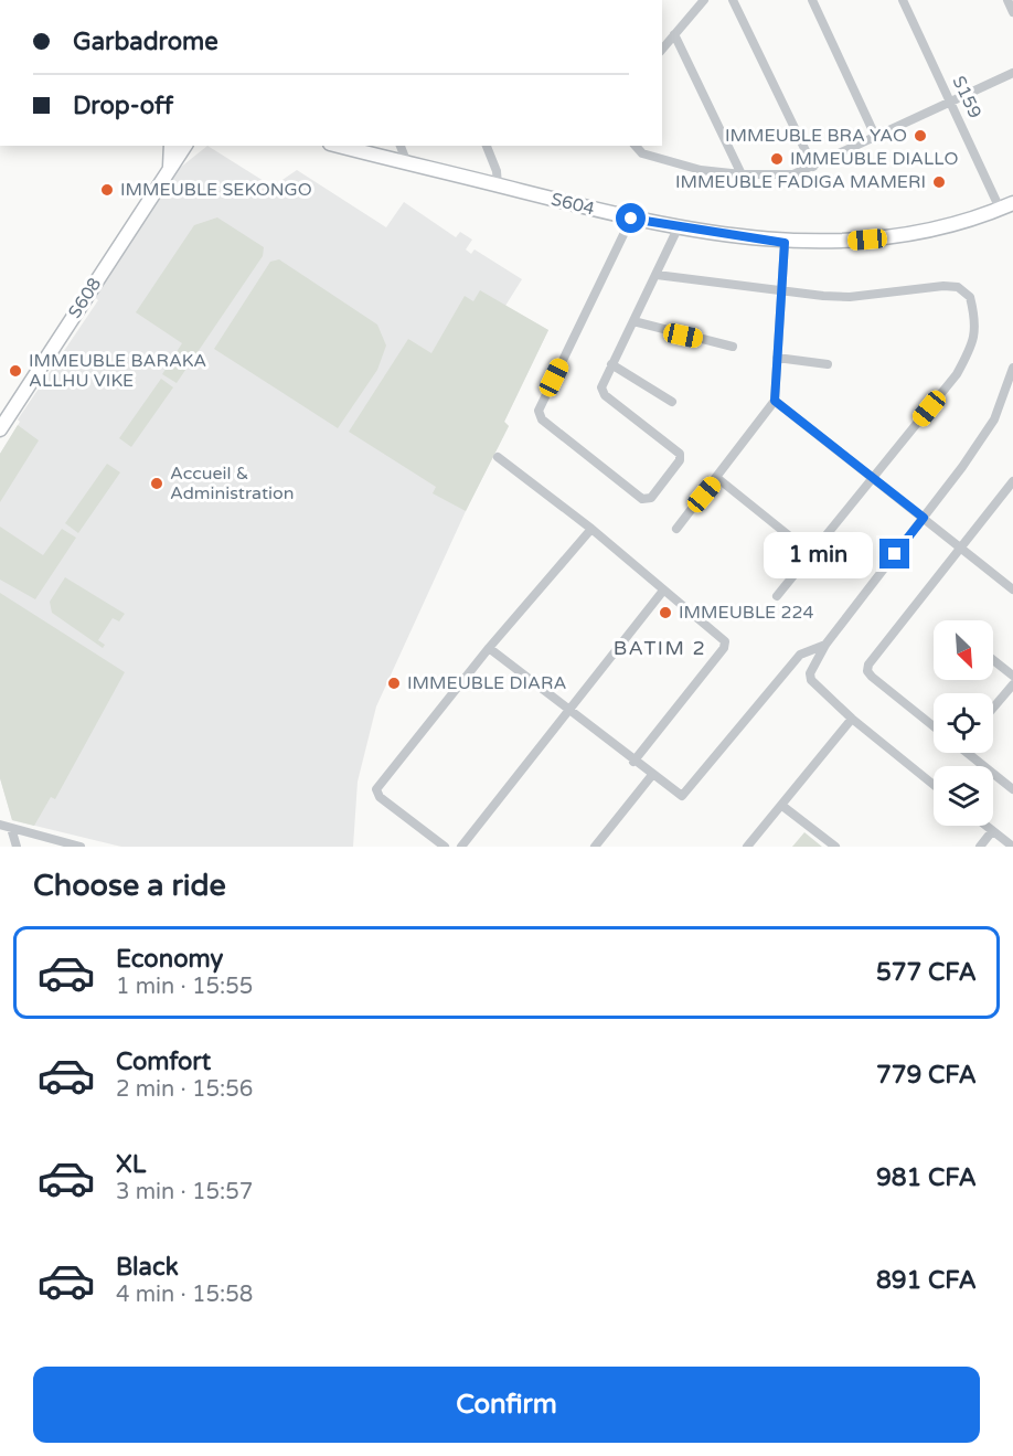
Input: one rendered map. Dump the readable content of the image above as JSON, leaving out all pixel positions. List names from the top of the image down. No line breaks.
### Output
{"streets":{"street":["S159","S604","S608"]},"crossings":[["S159","S604"]],"districts":["BATIM 2"],"places":["IMMEUBLE BRA YAO","IMMEUBLE DIALLO","IMMEUBLE FADIGA MAMERI","IMMEUBLE SEKONGO","IMMEUBLE BARAKA ALLHU VIKE","Accueil & Administration","IMMEUBLE 224","IMMEUBLE DIARA"],"north":"bottom right","page":{"banner":["Garbadrome","Drop-off"],"bubble":"1 min","heading":"Choose a ride","list":[{"name":"Economy","note":"1 min · 15:55","value":"577 CFA"},{"name":"Comfort","note":"2 min · 15:56","value":"779 CFA"},{"name":"XL","note":"3 min · 15:57","value":"981 CFA"},{"name":"Black","note":"4 min · 15:58","value":"891 CFA"}],"buttons":"Confirm"}}
